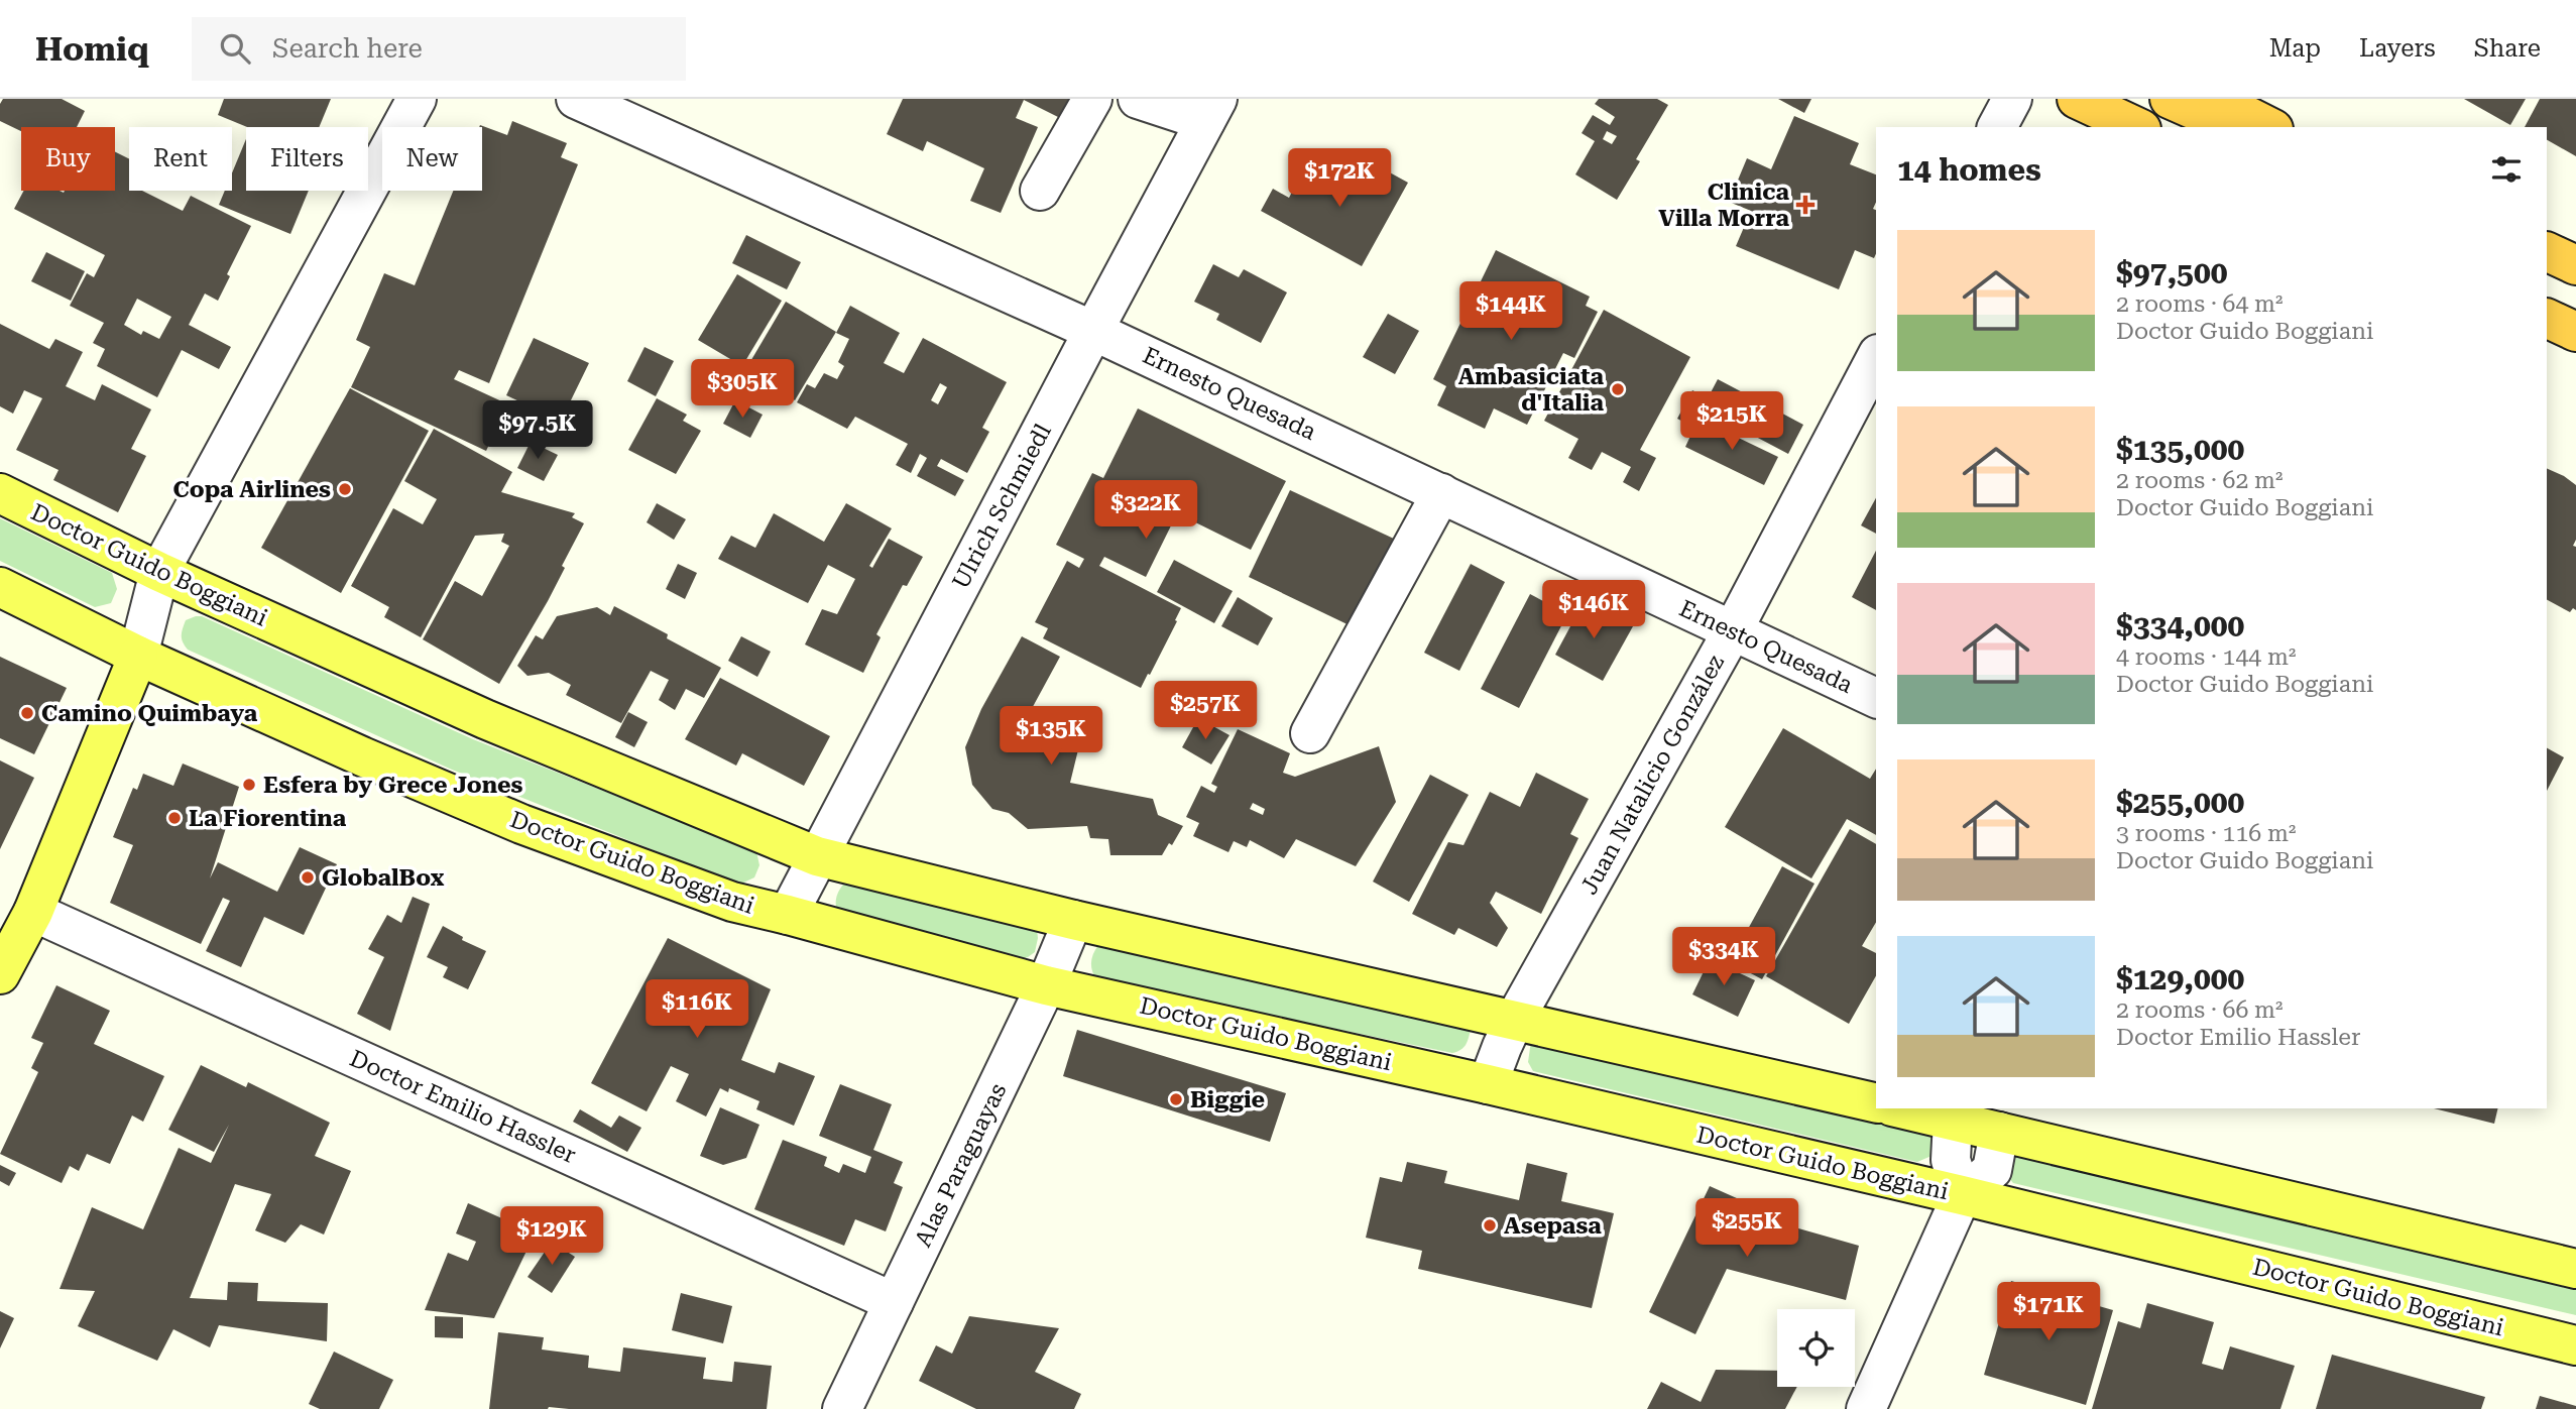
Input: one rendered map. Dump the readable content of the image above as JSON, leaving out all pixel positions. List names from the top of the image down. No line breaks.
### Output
{"streets":{"main road":["Doctor Guido Boggiani"],"street":["Ernesto Quesada","Ulrich Schmiedl","Juan Natalicio González","Doctor Emilio Hassler","Alas Paraguayas"]},"crossings":[["Ernesto Quesada","Ulrich Schmiedl"],["Ernesto Quesada","Juan Natalicio González"],["Ulrich Schmiedl","Doctor Guido Boggiani"],["Doctor Guido Boggiani","Juan Natalicio González"],["Doctor Guido Boggiani","Alas Paraguayas"],["Doctor Emilio Hassler","Alas Paraguayas"]],"places":{"health":["Clinica Villa Morra"],"other":["Ambasiciata d'Italia","Copa Airlines","Camino Quimbaya","Esfera by Grece Jones","La Fiorentina","GlobalBox","Biggie","Asepasa"]},"page":{"header":"Homiq","search":"Search here","nav":["Map","Layers","Share"],"chip":["Buy","Rent","Filters","New"],"heading":"14 homes","price":["$172K","$144K","$305K","$215K","$97.5K","$322K","$146K","$257K","$135K","$334K","$116K","$255K","$129K","$171K"],"list":[{"name":"$97,500","note":"2 rooms · 64 m² · Doctor Guido Boggiani"},{"name":"$135,000","note":"2 rooms · 62 m² · Doctor Guido Boggiani"},{"name":"$334,000","note":"4 rooms · 144 m² · Doctor Guido Boggiani"},{"name":"$255,000","note":"3 rooms · 116 m² · Doctor Guido Boggiani"},{"name":"$129,000","note":"2 rooms · 66 m² · Doctor Emilio Hassler"}]}}
